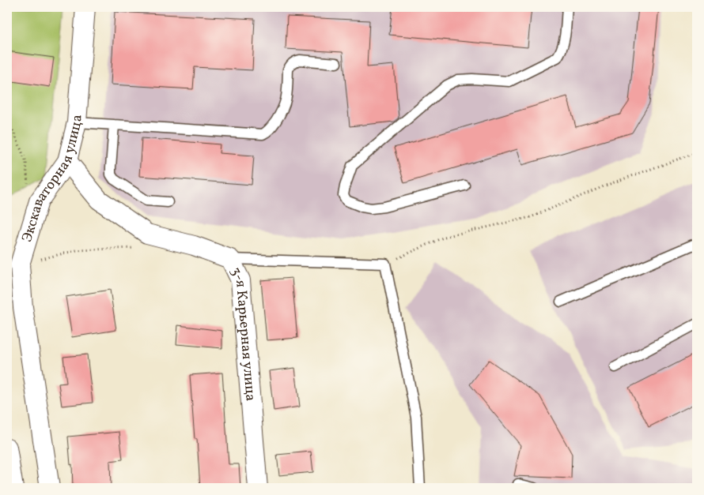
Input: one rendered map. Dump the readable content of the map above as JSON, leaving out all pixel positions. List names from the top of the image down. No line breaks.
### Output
{"streets":{"street":["Экскаваторная улица","3-я Карьерная улица"]},"crossings":[["Экскаваторная улица","3-я Карьерная улица"]]}
